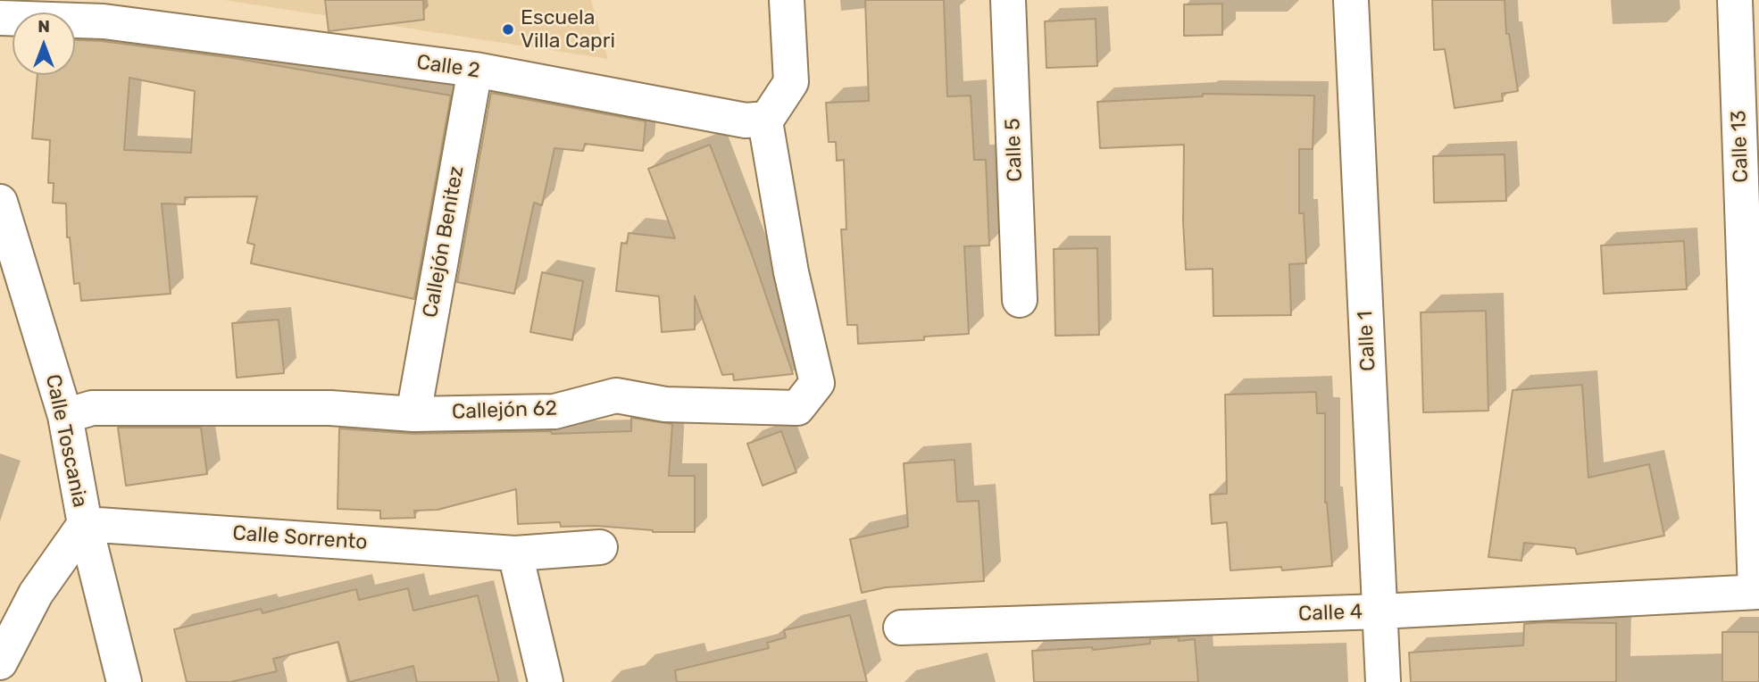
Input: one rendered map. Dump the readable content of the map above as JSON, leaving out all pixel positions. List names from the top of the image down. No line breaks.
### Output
{"streets":{"street":["Calle 2","Calle 13","Calle 5","Callejón Benitez","Calle 1","Callejón 62","Calle Toscania","Calle Sorrento","Calle 4"]},"crossings":[["Calle 2","Callejón Benitez"],["Calle 2","Callejón 62"],["Calle 13","Calle 4"],["Callejón Benitez","Callejón 62"],["Calle 1","Calle 4"],["Callejón 62","Calle Toscania"],["Calle Toscania","Calle Sorrento"]],"places":["Escuela Villa Capri"],"north":"top"}
